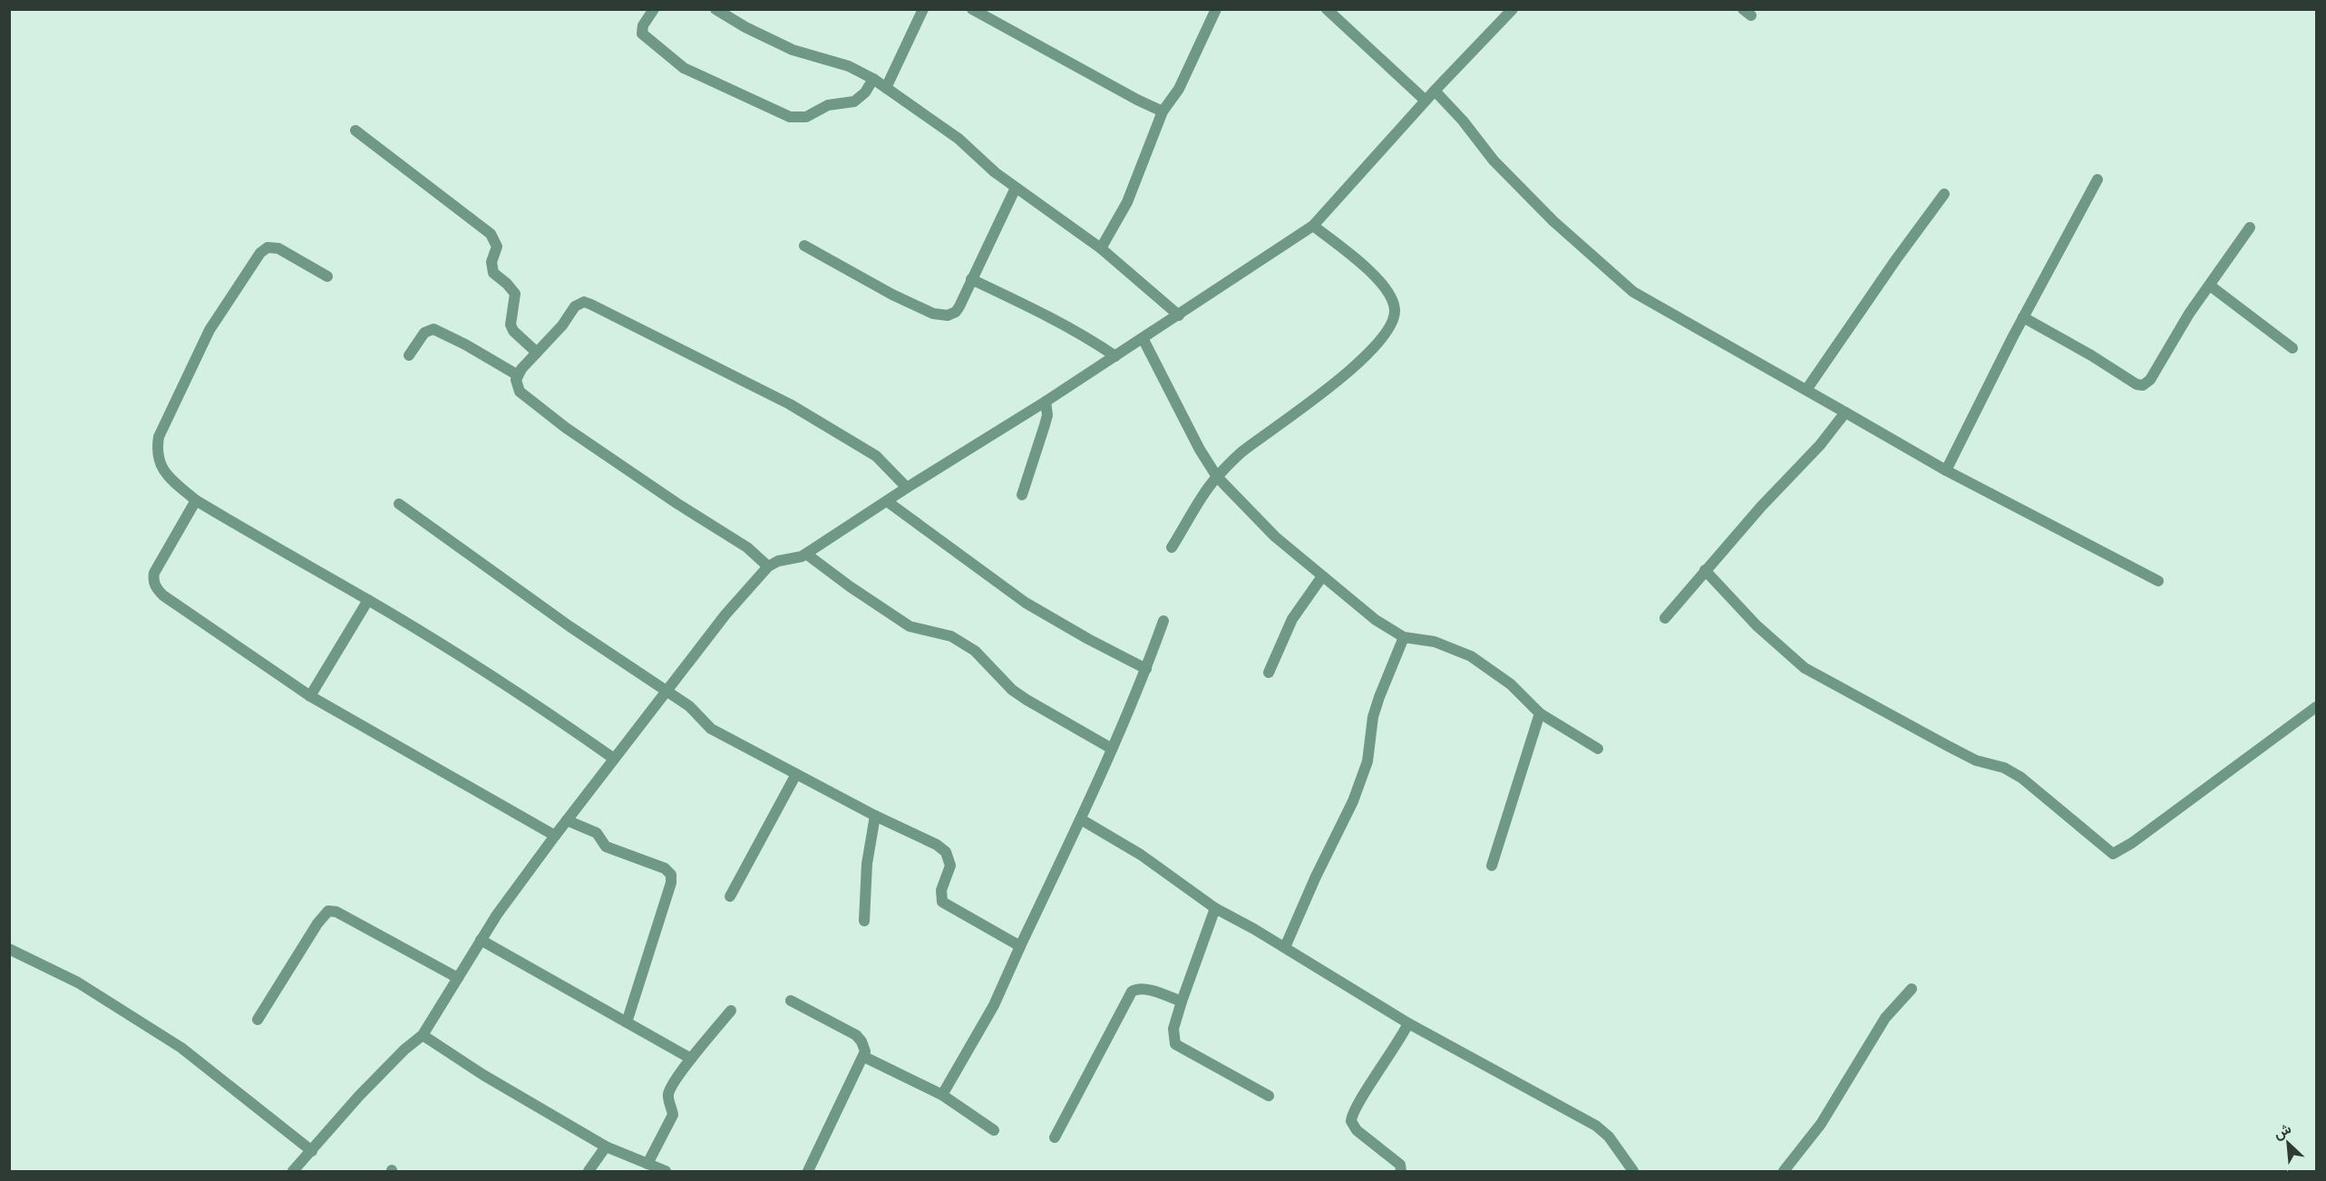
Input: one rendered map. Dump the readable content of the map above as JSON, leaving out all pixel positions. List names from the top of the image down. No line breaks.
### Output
{"north":"top left"}
